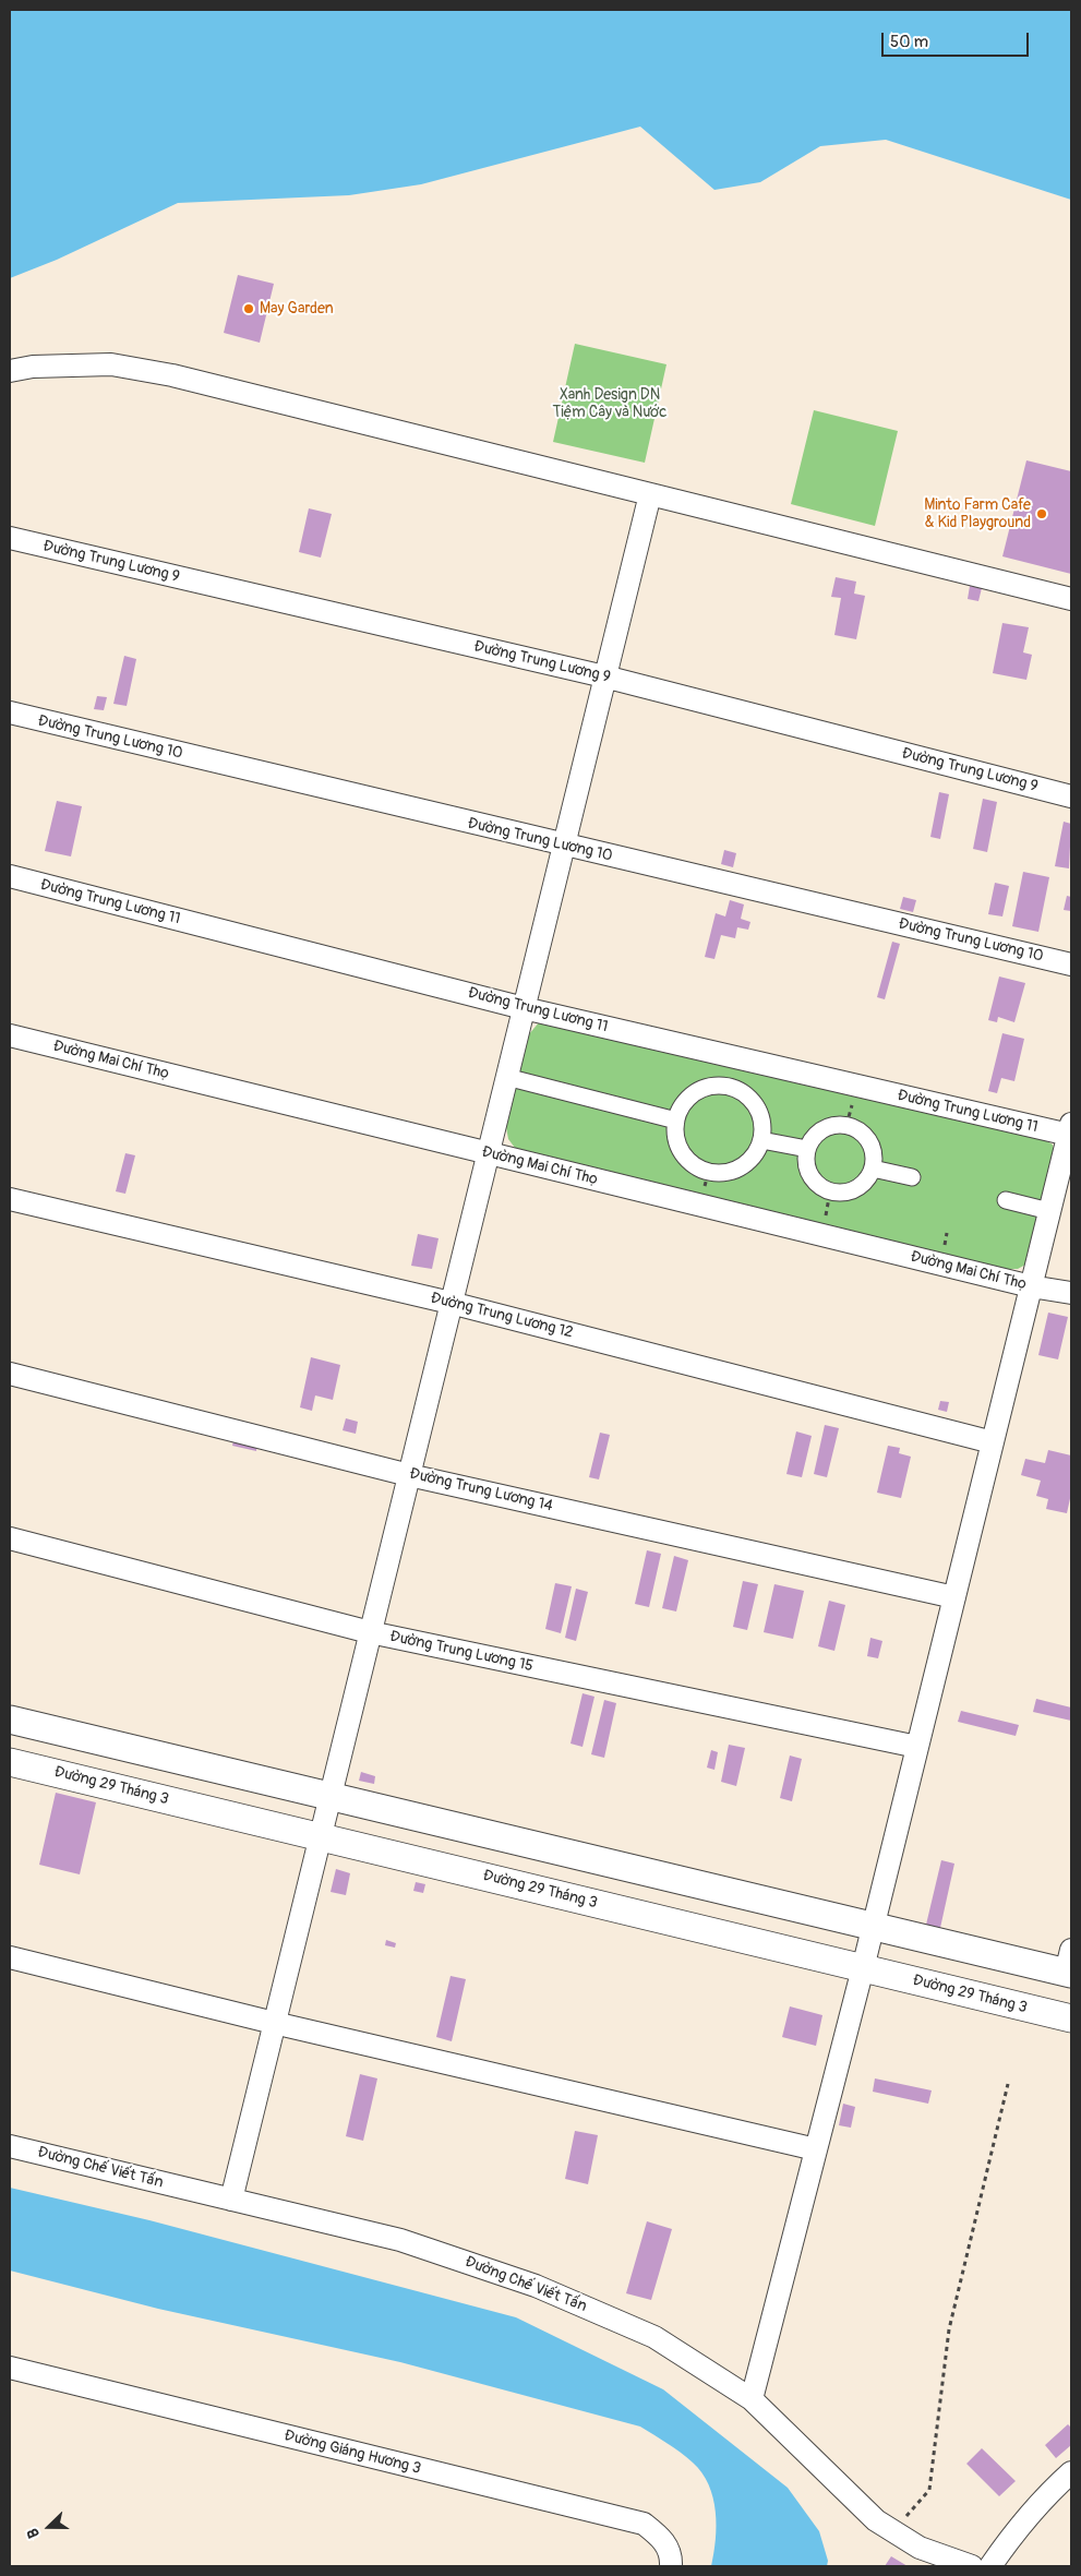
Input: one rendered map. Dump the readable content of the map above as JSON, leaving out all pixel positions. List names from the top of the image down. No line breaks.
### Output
{"streets":{"street":["Đường Trung Lương 9","Đường Trung Lương 10","Đường Trung Lương 11","Đường Mai Chí Thọ","Đường Trung Lương 12","Đường Trung Lương 14","Đường Trung Lương 15","Đường 29 Tháng 3","Đường Chế Viết Tấn","Đường Giáng Hương 3"]},"parks":["Xanh Design DN Tiệm Cây và Nước"],"places":["May Garden","Minto Farm Cafe & Kid Playground"],"scale_bar":"50 m","north":"left"}
